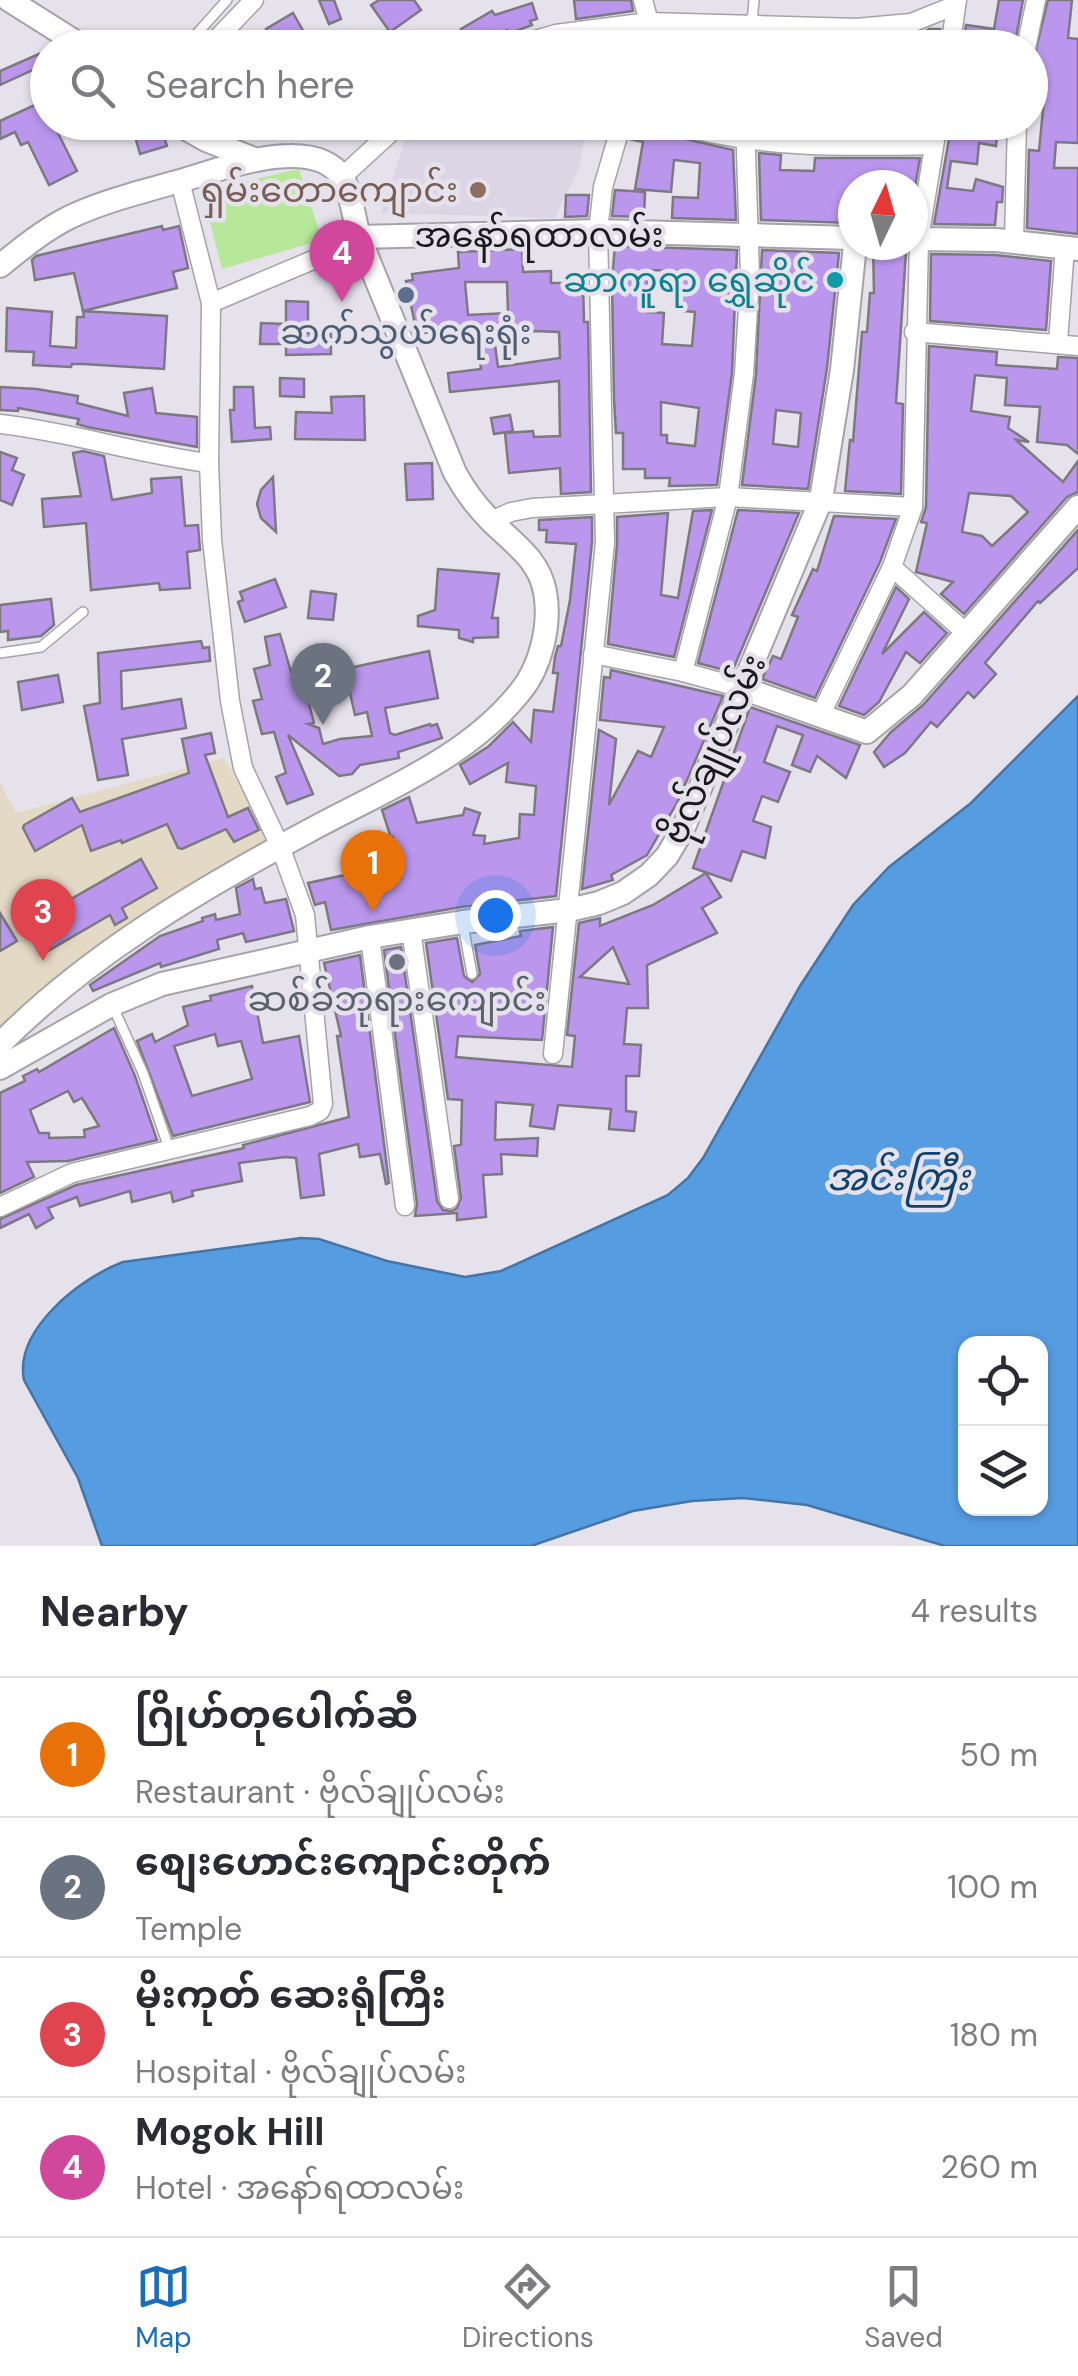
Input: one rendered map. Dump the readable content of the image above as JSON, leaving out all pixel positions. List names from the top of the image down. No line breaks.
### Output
{"streets":{"street":["အ‌နော်‌ရထာလမ်း","ဗိုလ်‌ချုပ်‌လမ်း"]},"water":["အင်းကြီး"],"places":["ရှမ်းတောကျောင်း","ဆာကူရာ ရွှေဆိုင်","ဆက်သွယ်ရေးရုံး","ဆစ်ခ်ဘုရားကျောင်း"],"north":"top","page":{"search":"Search here","pins":["4","2","1","3"],"heading":["Nearby","4 results"],"list":[{"mark":"1","name":"ဂြိုဟ်တုပေါက်ဆီ","note":"Restaurant · ဗိုလ်‌ချုပ်‌လမ်း","value":"50 m"},{"mark":"2","name":"စျေးဟောင်းကျောင်းတိုက်","note":"Temple","value":"100 m"},{"mark":"3","name":"မိုးကုတ်‌ ‌ဆေးရုံကြီး","note":"Hospital · ဗိုလ်‌ချုပ်‌လမ်း","value":"180 m"},{"mark":"4","name":"Mogok Hill","note":"Hotel · အ‌နော်‌ရထာလမ်း","value":"260 m"}],"nav":["Map","Directions","Saved"]}}
